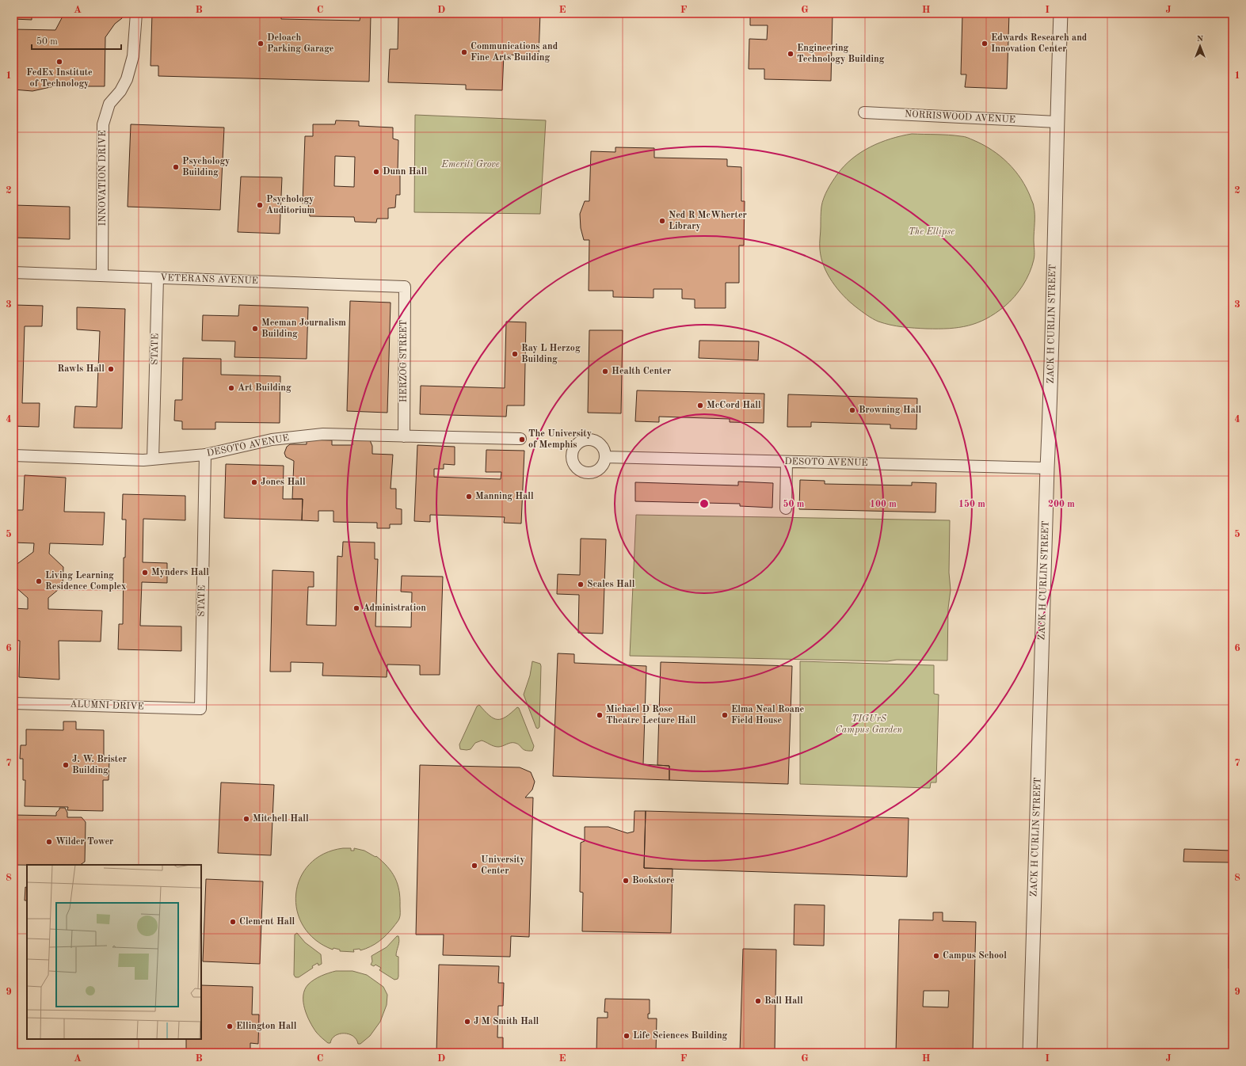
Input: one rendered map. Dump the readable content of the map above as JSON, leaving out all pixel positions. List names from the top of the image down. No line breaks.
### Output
{"streets":{"street":["NORRISWOOD AVENUE","INNOVATION DRIVE","VETERANS AVENUE","ZACK H CURLIN STREET","STATE","HERZOG STREET","DESOTO AVENUE","ALUMNI DRIVE"]},"crossings":[["NORRISWOOD AVENUE","ZACK H CURLIN STREET"],["INNOVATION DRIVE","VETERANS AVENUE"],["VETERANS AVENUE","STATE"],["VETERANS AVENUE","HERZOG STREET"],["ZACK H CURLIN STREET","DESOTO AVENUE"],["STATE","DESOTO AVENUE"],["STATE","ALUMNI DRIVE"],["HERZOG STREET","DESOTO AVENUE"]],"parks":["Emeriti Grove","The Ellipse","TIGUrS Campus Garden"],"places":["Deloach Parking Garage","Edwards Research and Innovation Center","Communications and Fine Arts Building","Engineering Technology Building","FedEx Institute of Technology","Psychology Building","Dunn Hall","Psychology Auditorium","Ned R McWherter Library","Meeman Journalism Building","Ray L Herzog Building","Rawls Hall","Health Center","Art Building","McCord Hall","Browning Hall","The University of Memphis","Jones Hall","Manning Hall","Mynders Hall","Living Learning Residence Complex","Scales Hall","Administration","Michael D Rose Theatre Lecture Hall","Elma Neal Roane Field House","J. W. Brister Building","Mitchell Hall","Wilder Tower","University Center","Bookstore","Clement Hall","Campus School","Ball Hall","J M Smith Hall","Ellington Hall","Life Sciences Building"],"scale_bar":"50 m","north":"top","grid":{"columns":["A","B","C","D","E","F","G","H","I","J"],"rows":["1","2","3","4","5","6","7","8","9"]},"rings":["50 m","100 m","150 m","200 m"]}
